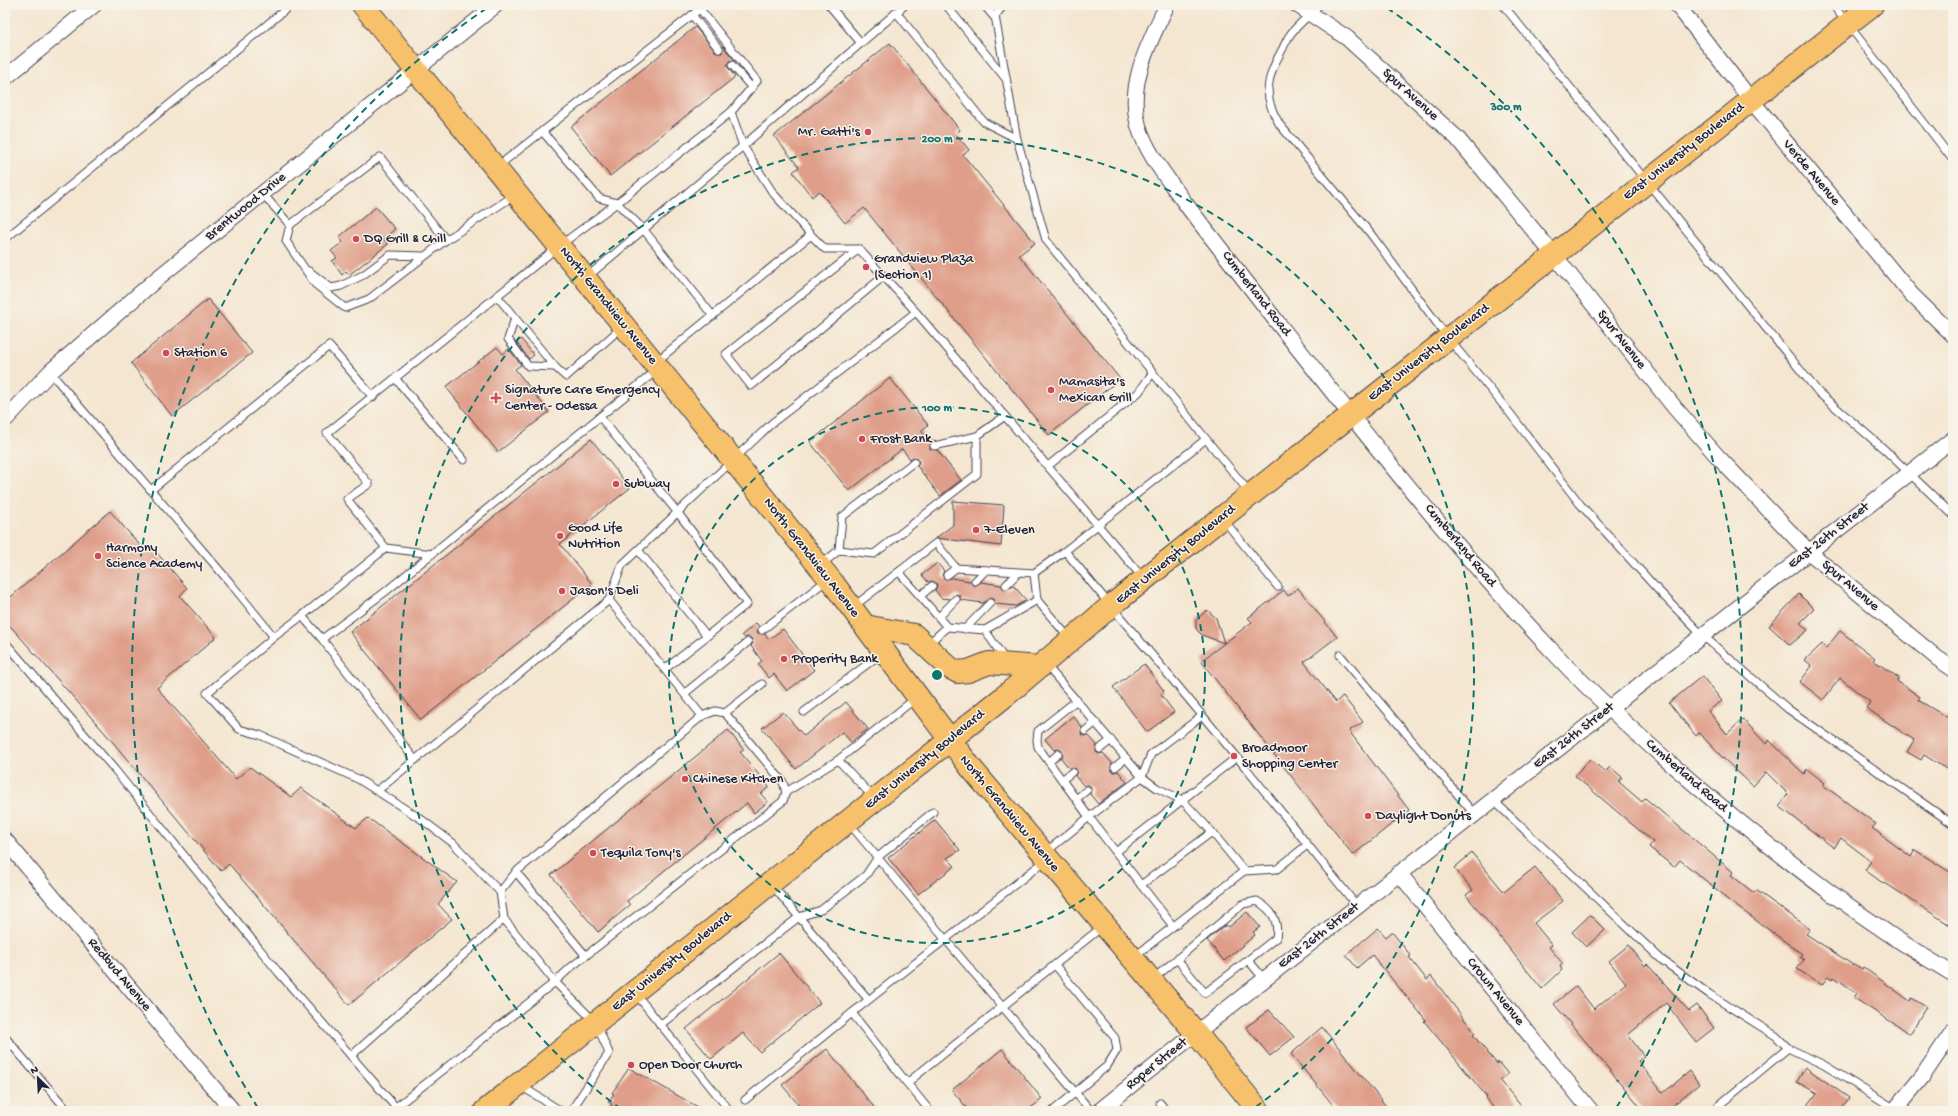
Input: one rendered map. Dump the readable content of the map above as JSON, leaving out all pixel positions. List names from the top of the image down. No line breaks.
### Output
{"streets":{"main road":["East University Boulevard","North Grandview Avenue"],"street":["Spur Avenue","Verde Avenue","Brentwood Drive","Cumberland Road","East 26th Street","Redbud Avenue","Crown Avenue","Roper Street"]},"crossings":[["Spur Avenue","East University Boulevard"],["Spur Avenue","East 26th Street"],["East University Boulevard","Verde Avenue"],["East University Boulevard","Cumberland Road"],["East University Boulevard","North Grandview Avenue"],["Brentwood Drive","North Grandview Avenue"],["Cumberland Road","East 26th Street"],["North Grandview Avenue","East 26th Street"],["North Grandview Avenue","Roper Street"],["East 26th Street","Crown Avenue"],["East 26th Street","Roper Street"]],"places":{"other":["Mr. Gatti's","DQ Grill & Chill","Grandview Plaza (Section 1)","Station 6","Mamasita's Mexican Grill","Frost Bank","Subway","7-Eleven","Good Life Nutrition","Harmony Science Academy","Jason's Deli","Properity Bank","Broadmoor Shopping Center","Chinese Kitchen","Daylight Donuts","Tequila Tony's","Open Door Church"],"health":["Signature Care Emergency Center - Odessa"]},"north":"top left","rings":["300 m","200 m","100 m"]}
